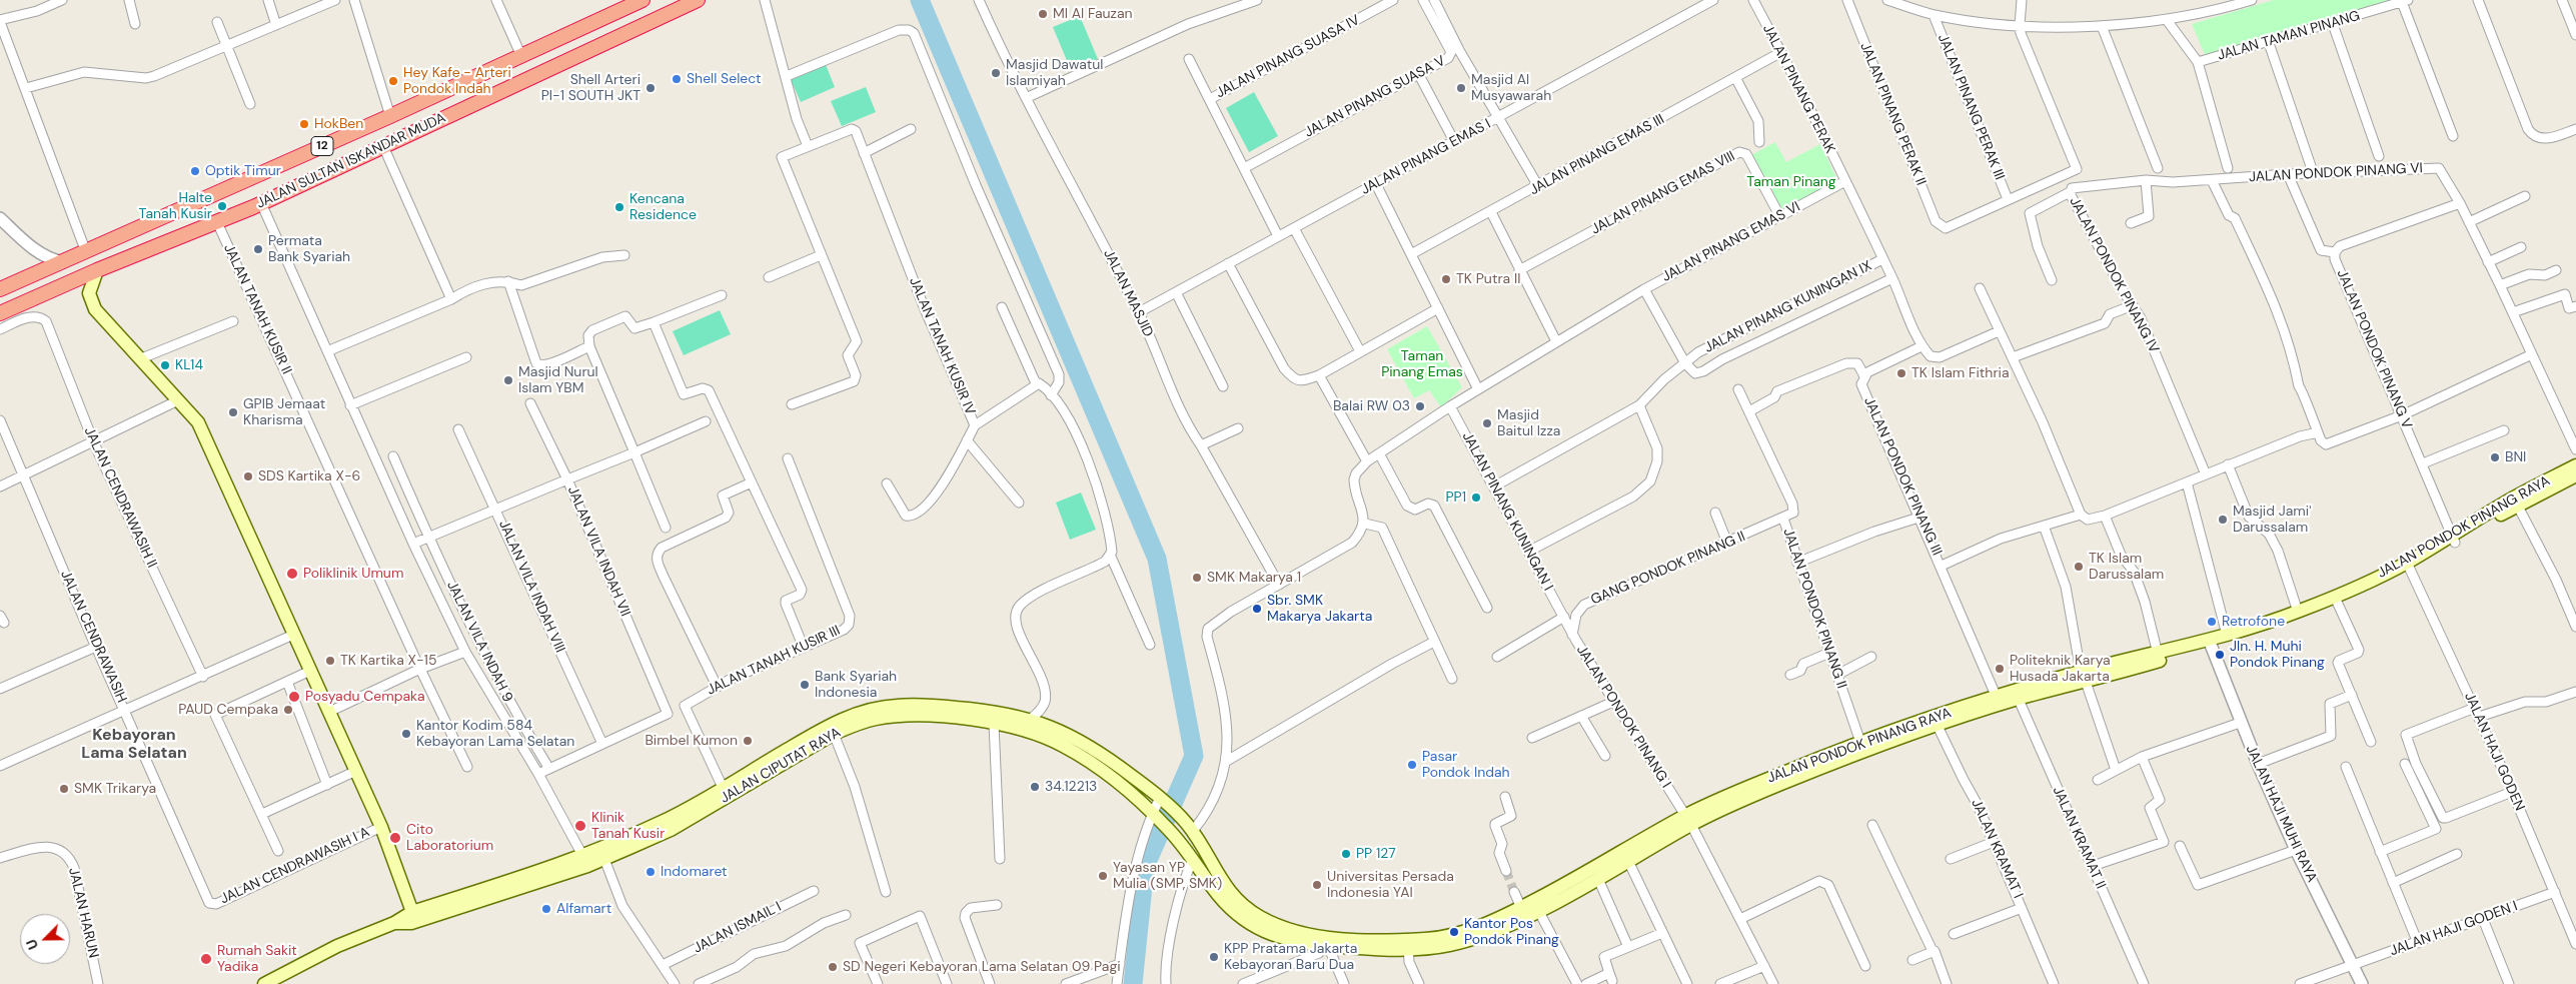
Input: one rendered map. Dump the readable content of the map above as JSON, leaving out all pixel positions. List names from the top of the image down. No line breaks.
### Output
{"streets":{"highway":["12","JALAN SULTAN ISKANDAR MUDA"],"main road":["JALAN PONDOK PINANG RAYA","JALAN CIPUTAT RAYA"],"street":["JALAN TAMAN PINANG","JALAN PINANG SUASA IV","JALAN PINANG PERAK","JALAN PINANG SUASA V","JALAN PINANG PERAK III","JALAN PINANG PERAK II","JALAN PINANG EMAS III","JALAN PINANG EMAS I","JALAN PONDOK PINANG VI","JALAN PINANG EMAS VIII","JALAN PINANG EMAS VI","JALAN PONDOK PINANG IV","JALAN MASJID","JALAN PINANG KUNINGAN IX","JALAN TANAH KUSIR II","JALAN TANAH KUSIR IV","JALAN PONDOK PINANG V","JALAN PONDOK PINANG III","JALAN CENDRAWASIH II","JALAN PINANG KUNINGAN I","JALAN VILA INDAH VII","GANG PONDOK PINANG II","JALAN VILA INDAH VIII","JALAN PONDOK PINANG II","JALAN CENDRAWASIH","JALAN VILA INDAH 9","JALAN TANAH KUSIR III","JALAN PONDOK PINANG I","JALAN HAJI GODEN","JALAN HAJI MUHI RAYA","JALAN KRAMAT II","JALAN KRAMAT I","JALAN CENDRAWASIH I A","JALAN HARUN","JALAN ISMAIL I","JALAN HAJI GODEN I"]},"crossings":[["JALAN PINANG PERAK","JALAN PINANG EMAS III"],["JALAN PINANG PERAK","JALAN PINANG EMAS VI"],["JALAN PINANG PERAK","JALAN PINANG KUNINGAN IX"],["JALAN PINANG PERAK III","JALAN PINANG PERAK II"],["JALAN PINANG EMAS I","JALAN MASJID"],["JALAN SULTAN ISKANDAR MUDA","JALAN TANAH KUSIR II"],["JALAN PONDOK PINANG VI","JALAN PONDOK PINANG IV"],["JALAN PONDOK PINANG VI","JALAN PONDOK PINANG V"],["JALAN PINANG EMAS VIII","JALAN PINANG EMAS VI"],["JALAN PINANG EMAS VI","JALAN PINANG KUNINGAN I"],["JALAN PINANG KUNINGAN IX","JALAN PINANG KUNINGAN I"],["JALAN PONDOK PINANG V","JALAN PONDOK PINANG RAYA"],["JALAN PONDOK PINANG III","JALAN PONDOK PINANG RAYA"],["JALAN CENDRAWASIH II","JALAN CENDRAWASIH"],["JALAN PINANG KUNINGAN I","GANG PONDOK PINANG II"],["JALAN PINANG KUNINGAN I","JALAN PONDOK PINANG I"],["JALAN PONDOK PINANG RAYA","JALAN PONDOK PINANG II"],["JALAN PONDOK PINANG RAYA","JALAN PONDOK PINANG I"],["JALAN PONDOK PINANG RAYA","JALAN HAJI GODEN"],["JALAN PONDOK PINANG RAYA","JALAN CIPUTAT RAYA"],["JALAN PONDOK PINANG RAYA","JALAN HAJI MUHI RAYA"],["JALAN PONDOK PINANG RAYA","JALAN KRAMAT II"],["JALAN PONDOK PINANG RAYA","JALAN KRAMAT I"],["JALAN VILA INDAH VII","JALAN VILA INDAH VIII"],["GANG PONDOK PINANG II","JALAN PONDOK PINANG II"],["GANG PONDOK PINANG II","JALAN PONDOK PINANG I"],["JALAN CENDRAWASIH","JALAN CENDRAWASIH I A"],["JALAN TANAH KUSIR III","JALAN CIPUTAT RAYA"],["JALAN HAJI GODEN","JALAN HAJI GODEN I"],["JALAN HAJI MUHI RAYA","JALAN HAJI GODEN I"]],"districts":["Kebayoran Lama Selatan"],"parks":["Taman Pinang","Taman Pinang Emas"],"places":["MI Al Fauzan","Masjid Dawatul Islamiyah","Shell Select","Hey Kafe - Arteri Pondok Indah","Shell Arteri PI-1 SOUTH JKT","Masjid Al Musyawarah","HokBen","Optik Timur","Halte Tanah Kusir","Kencana Residence","Permata Bank Syariah","TK Putra II","KL14","TK Islam Fithria","Masjid Nurul Islam YBM","Balai RW 03","GPIB Jemaat Kharisma","Masjid Baitul Izza","BNI","SDS Kartika X-6","PP1","Masjid Jami' Darussalam","TK Islam Darussalam","Poliklinik Umum","SMK Makarya 1","Sbr. SMK Makarya Jakarta","Retrofone","Jln. H. Muhi Pondok Pinang","TK Kartika X-15","Politeknik Karya Husada Jakarta","Bank Syariah Indonesia","Posyadu Cempaka","PAUD Cempaka","Kantor Kodim 584 Kebayoran Lama Selatan","Bimbel Kumon","Pasar Pondok Indah","34.12213","SMK Trikarya","Klinik Tanah Kusir","Cito Laboratorium","PP 127","Indomaret","Yayasan YP Mulia (SMP, SMK)","Universitas Persada Indonesia YAI","Alfamart","Kantor Pos Pondok Pinang","KPP Pratama Jakarta Kebayoran Baru Dua","Rumah Sakit Yadika","SD Negeri Kebayoran Lama Selatan 09 Pagi"],"north":"bottom left"}
